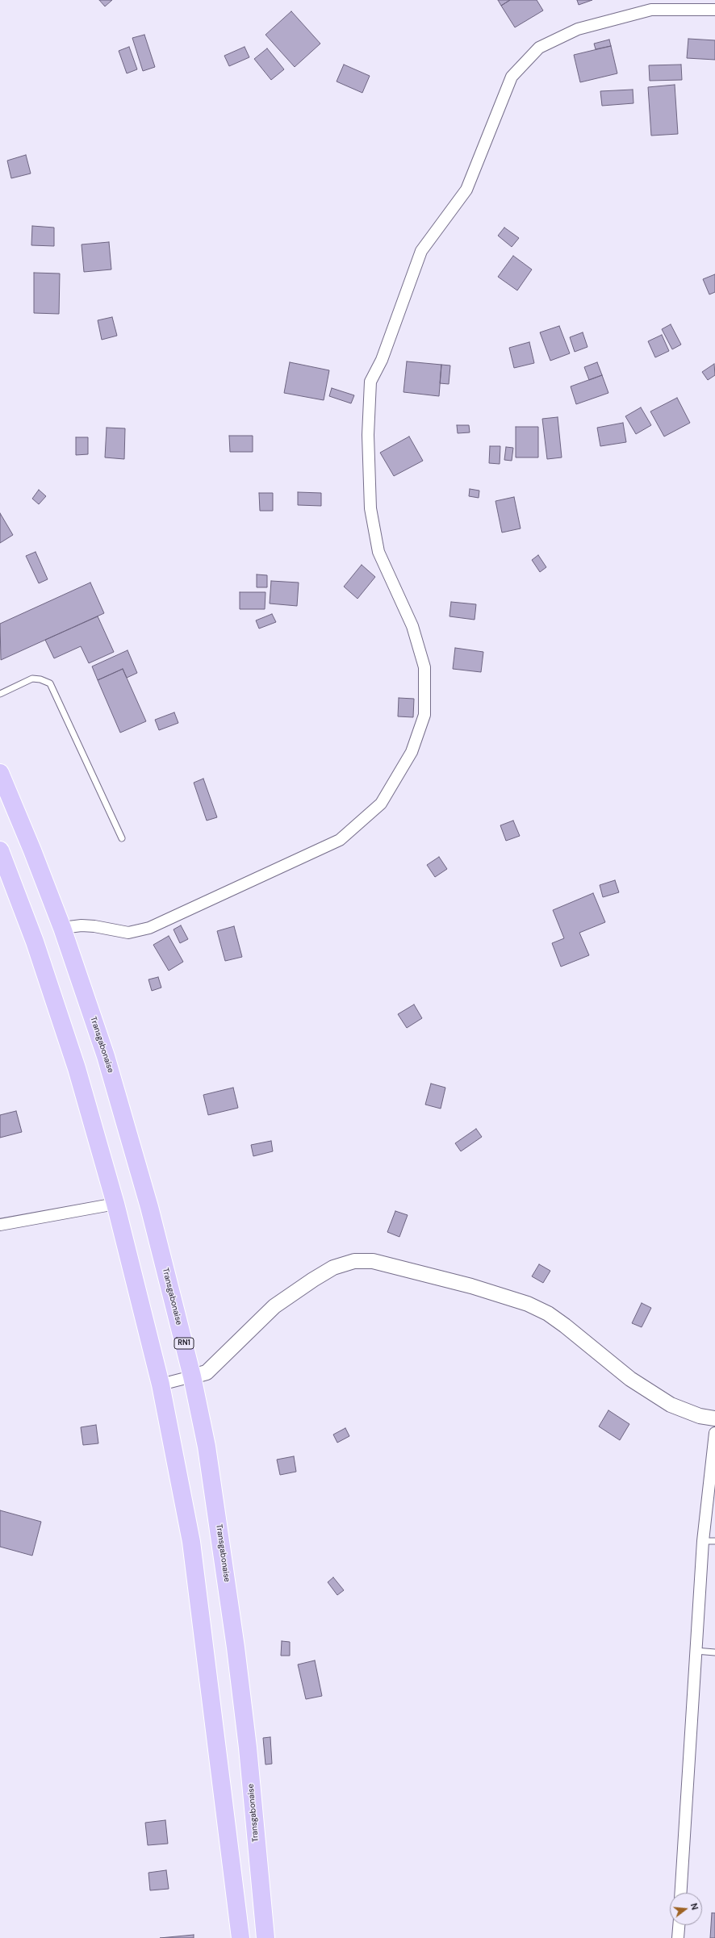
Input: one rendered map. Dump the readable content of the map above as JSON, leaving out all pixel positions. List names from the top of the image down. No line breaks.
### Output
{"streets":{"highway":["Transgabonaise","RN1"]},"north":"right"}
